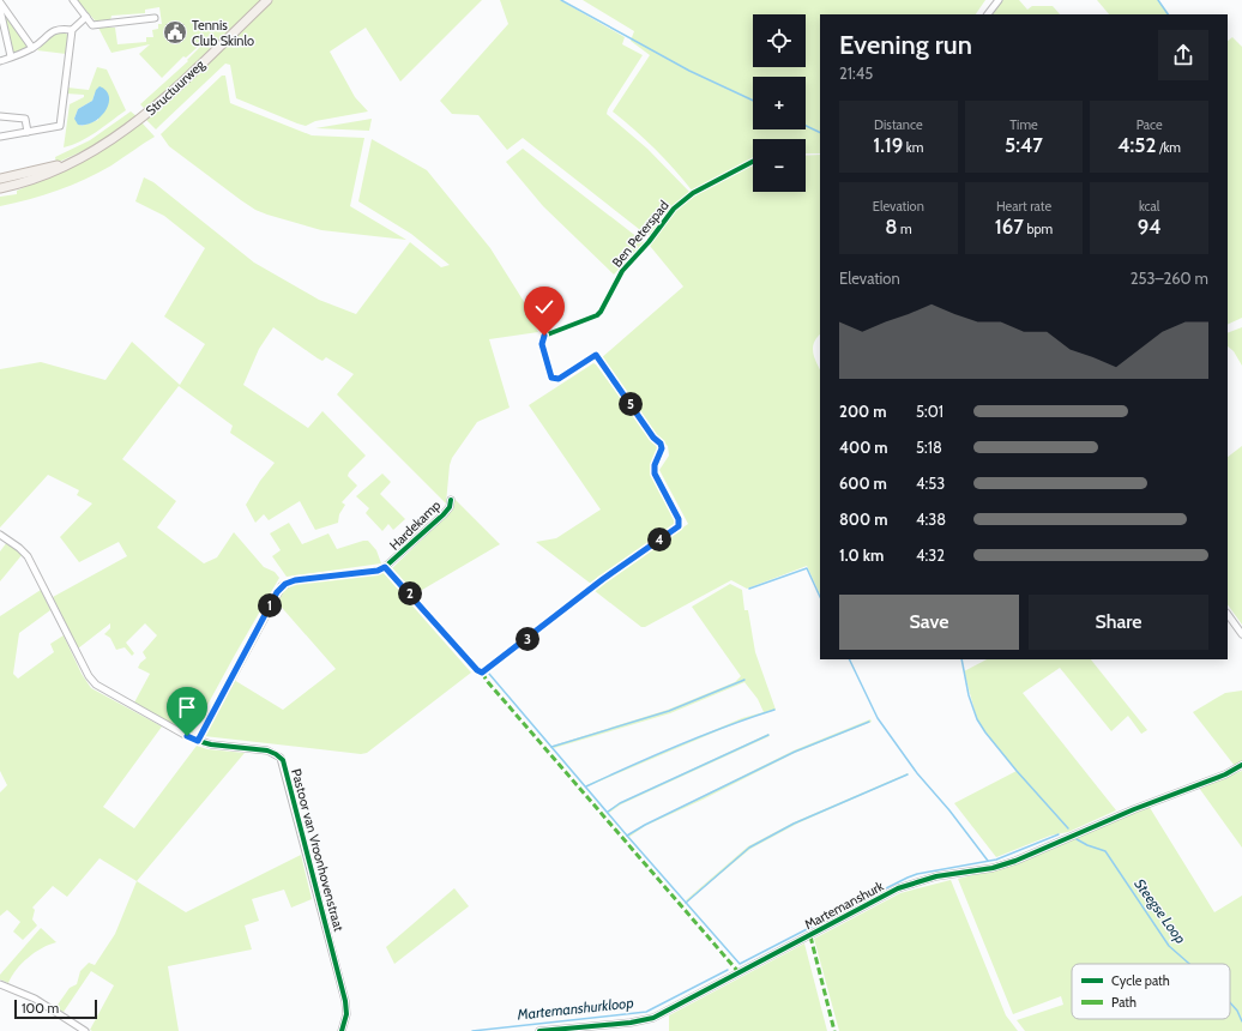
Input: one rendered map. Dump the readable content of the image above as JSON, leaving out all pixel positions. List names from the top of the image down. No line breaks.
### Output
{"streets":{"main road":["Structuurweg"],"street":["Hardekamp","Pastoor van Vroonhovenstraat","Martemanshurk"],"cycle path":["Ben Peterspad"]},"crossings":[["Hardekamp","Pastoor van Vroonhovenstraat"]],"water":["Steegse Loop","Martemanshurkloop"],"places":{"public building":["Tennis Club Skinlo"]},"legend":["Cycle path","Path"],"scale_bar":"100 m","page":{"map_buttons":["+","−"],"heading":["Evening run","21:45"],"stats":[["Distance","1.19 km"],["Time","5:47"],["Pace","4:52 /km"],["Elevation","8 m"],["Heart rate","167 bpm"],["kcal","94"]],"chart":["Elevation","253–260 m"],"pins":["5","4","2","1","3"],"list":[{"name":"200 m","note":"5:01"},{"name":"400 m","note":"5:18"},{"name":"600 m","note":"4:53"},{"name":"800 m","note":"4:38"},{"name":"1.0 km","note":"4:32"}],"buttons":["Save","Share"],"scale":"100 m"}}
